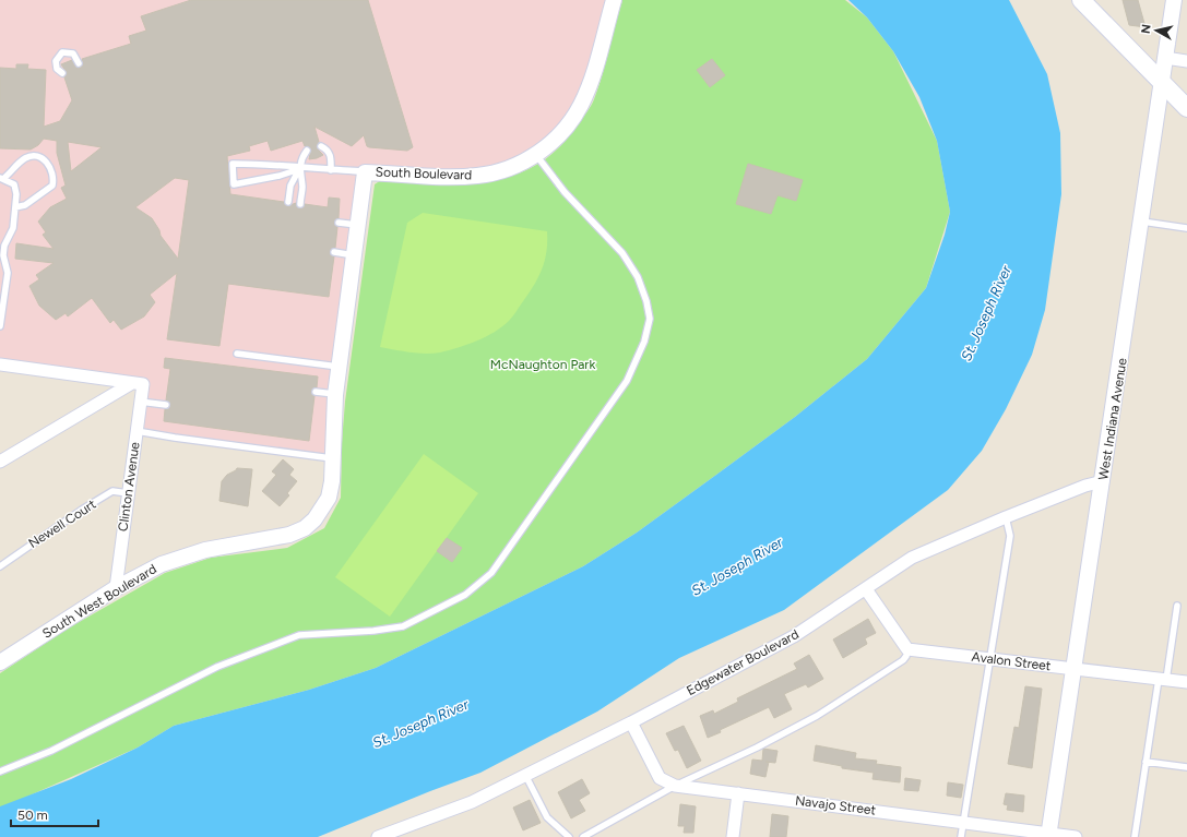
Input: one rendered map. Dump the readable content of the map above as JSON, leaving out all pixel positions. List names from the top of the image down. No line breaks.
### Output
{"streets":{"street":["South Boulevard","West Indiana Avenue","Clinton Avenue","South West Boulevard","Avalon Street","Edgewater Boulevard","Navajo Street"],"lane":["Newell Court"]},"crossings":[["South Boulevard","South West Boulevard"],["West Indiana Avenue","Avalon Street"],["West Indiana Avenue","Edgewater Boulevard"],["West Indiana Avenue","Navajo Street"],["Clinton Avenue","Newell Court"],["Clinton Avenue","South West Boulevard"],["Edgewater Boulevard","Navajo Street"]],"water":["St. Joseph River"],"parks":["McNaughton Park"],"scale_bar":"50 m","north":"left"}
